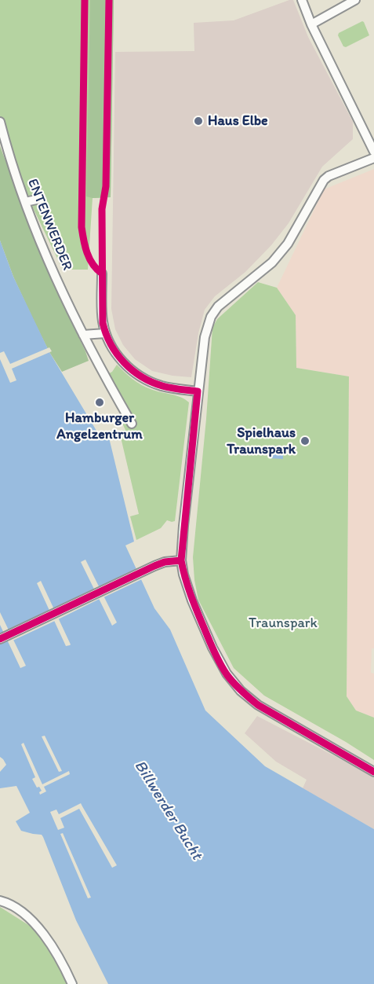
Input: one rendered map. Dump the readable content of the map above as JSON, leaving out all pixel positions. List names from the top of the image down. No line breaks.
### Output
{"streets":{"street":["ENTENWERDER"]},"water":["Billwerder Bucht"],"parks":["Traunspark"],"places":["Haus Elbe","Hamburger Angelzentrum","Spielhaus Traunspark"]}
